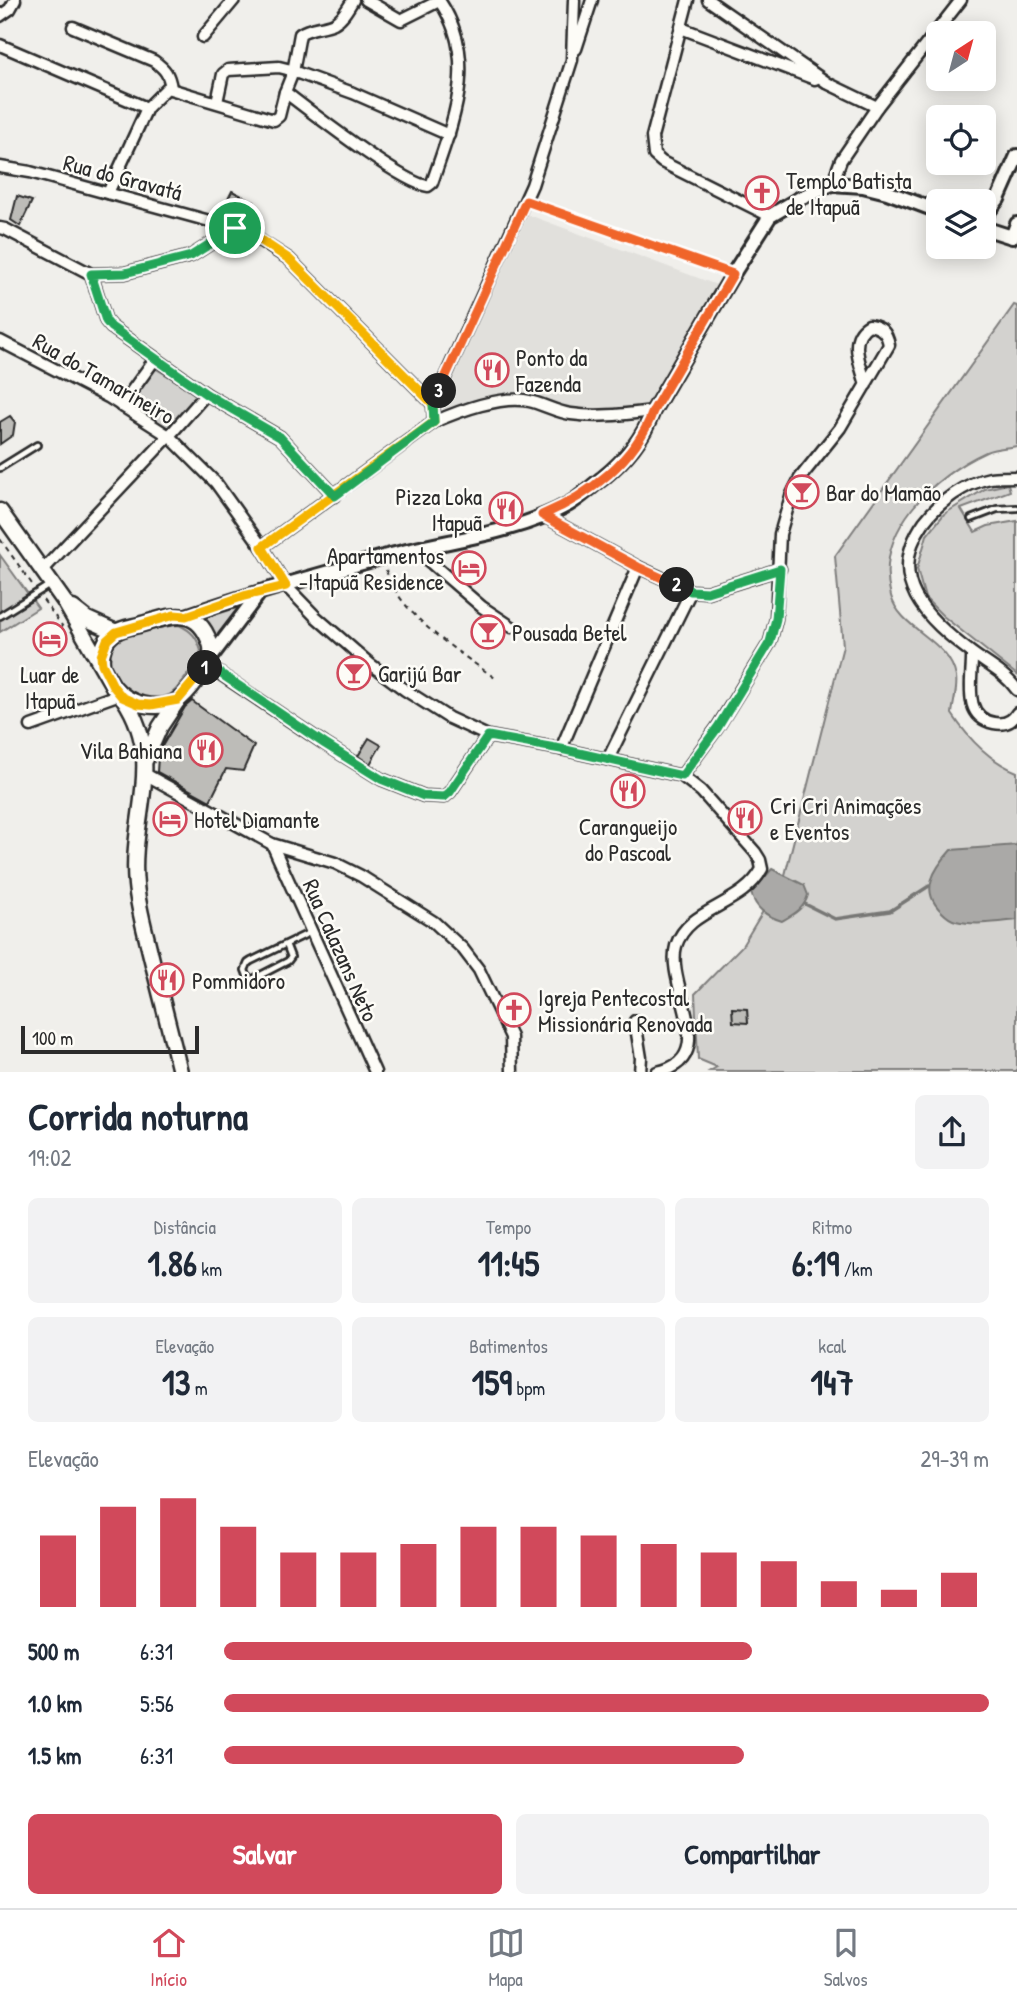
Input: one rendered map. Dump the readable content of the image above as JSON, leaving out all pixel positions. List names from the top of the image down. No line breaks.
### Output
{"streets":{"street":["Rua do Gravatá","Rua do Tamarineiro","Rua Calazans Neto"]},"places":{"church":["Templo Batista de Itapuã","Igreja Pentecostal Missionária Renovada"],"restaurant":["Ponto da Fazenda","Pizza Loka Itapuã","Vila Bahiana","Carangueijo do Pascoal","Cri Cri Animações e Eventos","Pommidoro"],"bar":["Bar do Mamão","Pousada Betel","Garijú Bar"],"hotel":["Apartamentos -Itapuã Residence","Luar de Itapuã","Hotel Diamante"]},"scale_bar":"100 m","north":"top right","page":{"pins":["3","2","1"],"scale":"100 m","heading":["Corrida noturna","19:02"],"stats":[["Distância","1.86 km"],["Tempo","11:45"],["Ritmo","6:19 /km"],["Elevação","13 m"],["Batimentos","159 bpm"],["kcal","147"]],"chart":["Elevação","29–39 m"],"list":[{"name":"500 m","note":"6:31"},{"name":"1.0 km","note":"5:56"},{"name":"1.5 km","note":"6:31"}],"buttons":["Salvar","Compartilhar"],"tabs":["Início","Mapa","Salvos"]}}
